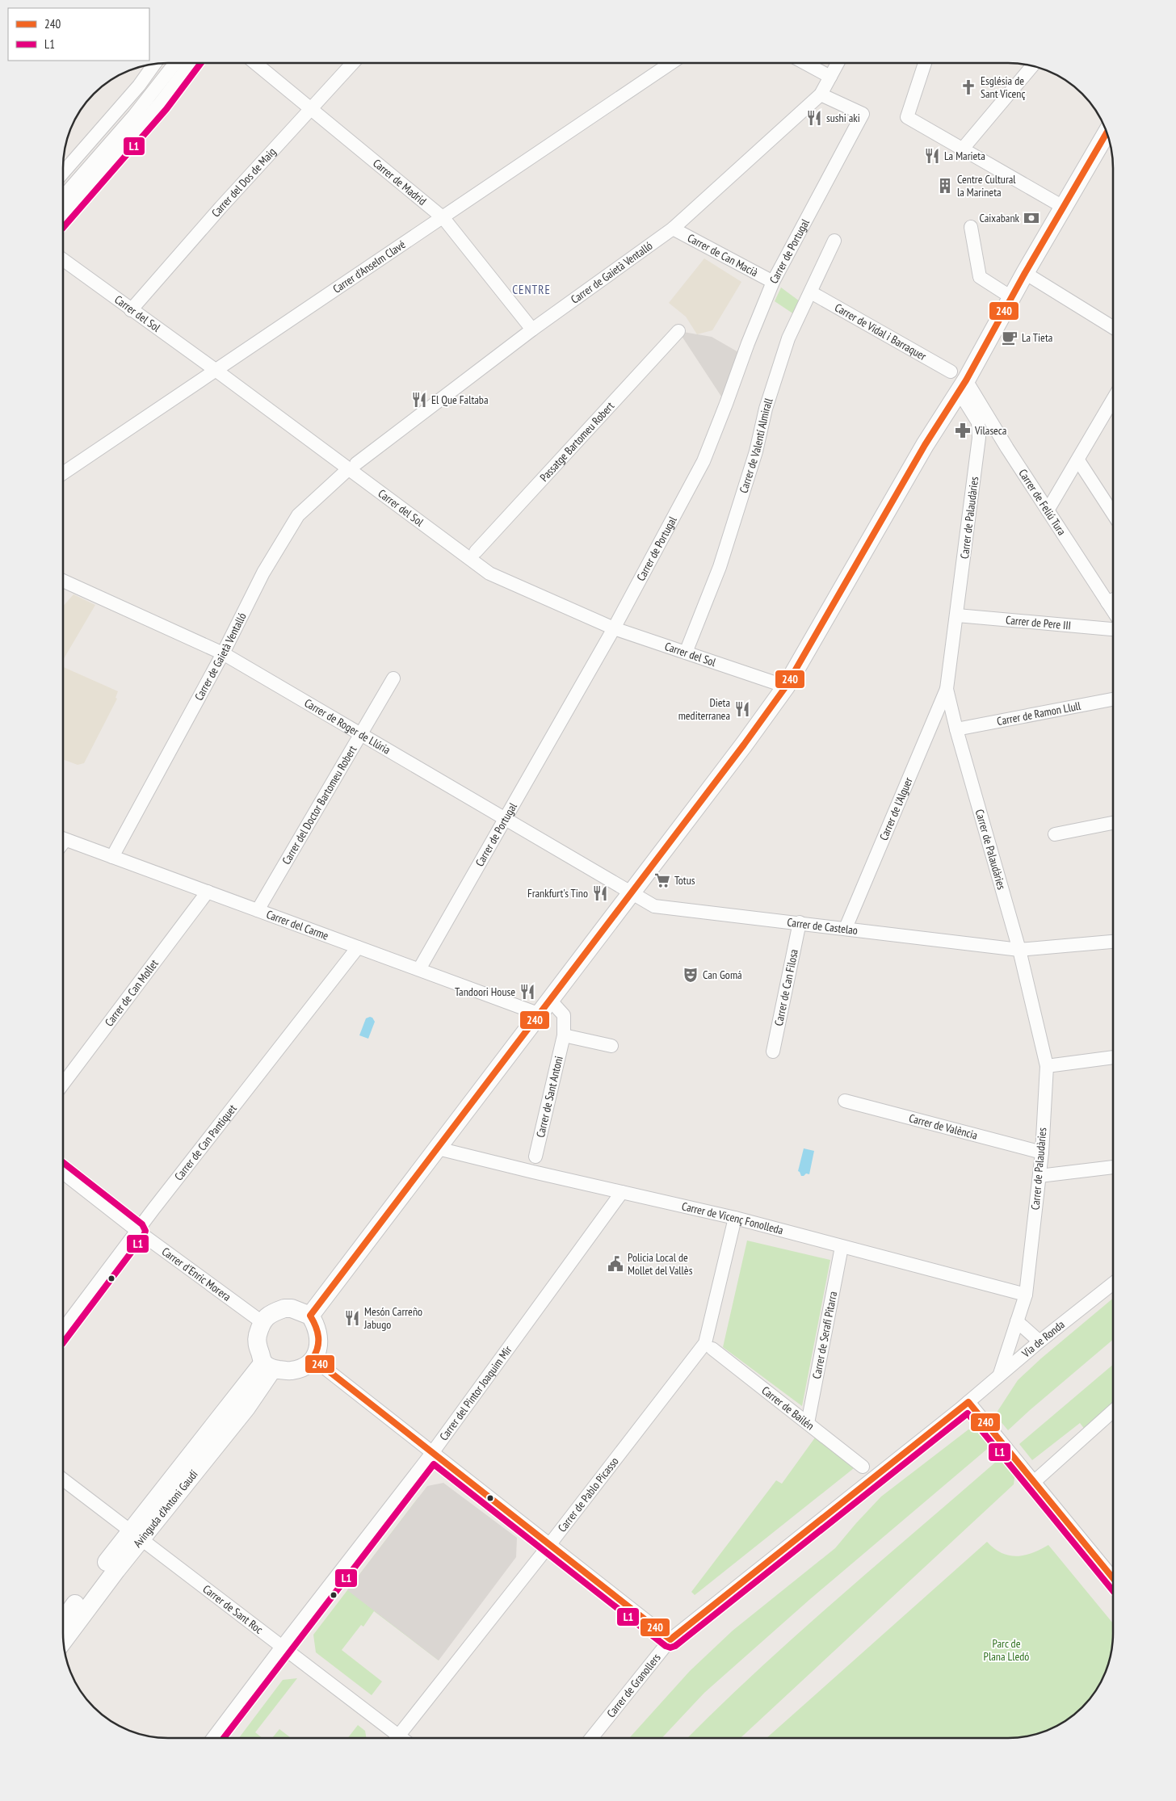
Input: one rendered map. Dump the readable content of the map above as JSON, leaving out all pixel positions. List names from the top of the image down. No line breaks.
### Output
{"streets":{"street":["Carrer del Dos de Maig","Carrer de Madrid","Carrer de Portugal","Carrer de Can Macià","Carrer d'Anselm Clavé","Carrer de Gaietà Ventalló","Carrer del Sol","Carrer de Vidal i Barraquer","Passatge Bartomeu Robert","Carrer de Valentí Almirall","Carrer de Feliú Tura","Carrer de Palaudàries","Carrer de Pere III","Carrer de Ramon Llull","Carrer de Roger de Llúria","Carrer del Doctor Bartomeu Robert","Carrer de l'Alguer","Carrer del Carme","Carrer de Castelao","Carrer de Can Filosa","Carrer de Can Mollet","Carrer de Sant Antoni","Carrer de València","Carrer de Can Pantiquet","Carrer de Vicenç Fonolleda","Carrer d'Enric Morera","Carrer de Serafí Pitarra","Via de Ronda","Carrer del Pintor Joaquim Mir","Carrer de Bailén","Carrer de Pablo Picasso","Avinguda d'Antoni Gaudí","Carrer de Sant Roc","Carrer de Granollers"]},"crossings":[["Carrer del Dos de Maig","Carrer de Madrid"],["Carrer del Dos de Maig","Carrer del Sol"],["Carrer de Madrid","Carrer d'Anselm Clavé"],["Carrer de Madrid","Carrer de Gaietà Ventalló"],["Carrer de Portugal","Carrer de Can Macià"],["Carrer de Portugal","Carrer de Gaietà Ventalló"],["Carrer de Portugal","Carrer del Sol"],["Carrer de Portugal","Carrer de Roger de Llúria"],["Carrer de Portugal","Carrer del Carme"],["Carrer de Can Macià","Carrer de Gaietà Ventalló"],["Carrer d'Anselm Clavé","Carrer del Sol"],["Carrer de Gaietà Ventalló","Carrer del Sol"],["Carrer de Gaietà Ventalló","Carrer de Roger de Llúria"],["Carrer de Gaietà Ventalló","Carrer del Carme"],["Carrer del Sol","Carrer de Valentí Almirall"],["Carrer de Vidal i Barraquer","Carrer de Valentí Almirall"],["Carrer de Feliú Tura","Carrer de Palaudàries"],["Carrer de Palaudàries","Carrer de Pere III"],["Carrer de Palaudàries","Carrer de Ramon Llull"],["Carrer de Palaudàries","Carrer de l'Alguer"],["Carrer de Palaudàries","Carrer de Castelao"],["Carrer de Palaudàries","Carrer de València"],["Carrer de Palaudàries","Carrer de Vicenç Fonolleda"],["Carrer de Palaudàries","Via de Ronda"],["Carrer de Roger de Llúria","Carrer del Doctor Bartomeu Robert"],["Carrer de Roger de Llúria","Carrer de Castelao"],["Carrer del Doctor Bartomeu Robert","Carrer del Carme"],["Carrer de l'Alguer","Carrer de Castelao"],["Carrer del Carme","Carrer de Can Mollet"],["Carrer del Carme","Carrer de Can Pantiquet"],["Carrer de Castelao","Carrer de Can Filosa"],["Carrer de Can Pantiquet","Carrer d'Enric Morera"],["Carrer de Vicenç Fonolleda","Carrer de Serafí Pitarra"],["Carrer de Vicenç Fonolleda","Carrer del Pintor Joaquim Mir"],["Carrer de Vicenç Fonolleda","Carrer de Pablo Picasso"],["Carrer d'Enric Morera","Avinguda d'Antoni Gaudí"],["Carrer de Serafí Pitarra","Carrer de Bailén"],["Via de Ronda","Carrer de Granollers"],["Carrer del Pintor Joaquim Mir","Carrer de Sant Roc"],["Avinguda d'Antoni Gaudí","Carrer de Sant Roc"]],"districts":["CENTRE"],"parks":["Parc de Plana Lledó"],"places":{"church":["Església de Sant Vicenç"],"restaurant":["sushi aki","La Marieta","El Que Faltaba","Dieta mediterranea","Frankfurt's Tino","Tandoori House","Mesón Carreño Jabugo"],"building":["Centre Cultural la Marineta"],"bank":["Caixabank"],"cafe":["La Tieta"],"pharmacy":["Vilaseca"],"supermarket":["Totus"],"theatre":["Can Gomá"],"public building":["Policia Local de Mollet del Vallès"]},"lines":["transit line L1","transit line 240"],"legend":["240","L1"]}
